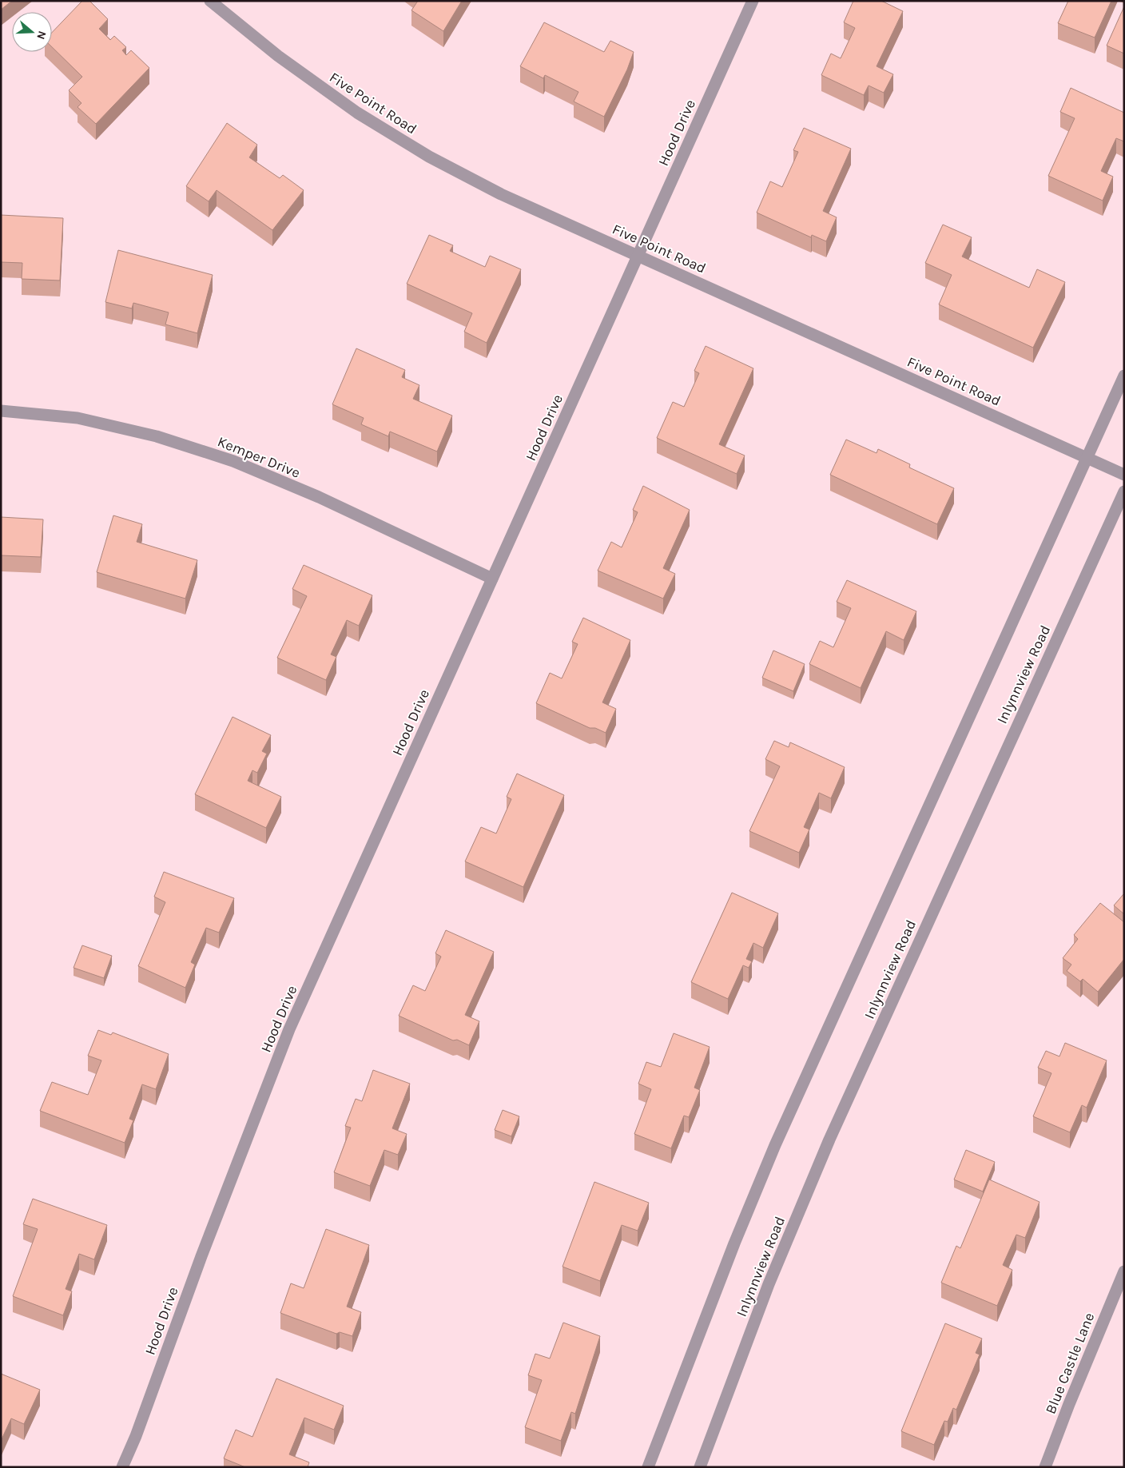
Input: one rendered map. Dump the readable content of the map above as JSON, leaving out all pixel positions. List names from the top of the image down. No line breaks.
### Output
{"streets":{"street":["Five Point Road","Hood Drive","Kemper Drive","Inlynnview Road","Blue Castle Lane"]},"crossings":[["Five Point Road","Hood Drive"],["Hood Drive","Kemper Drive"]],"north":"right"}
